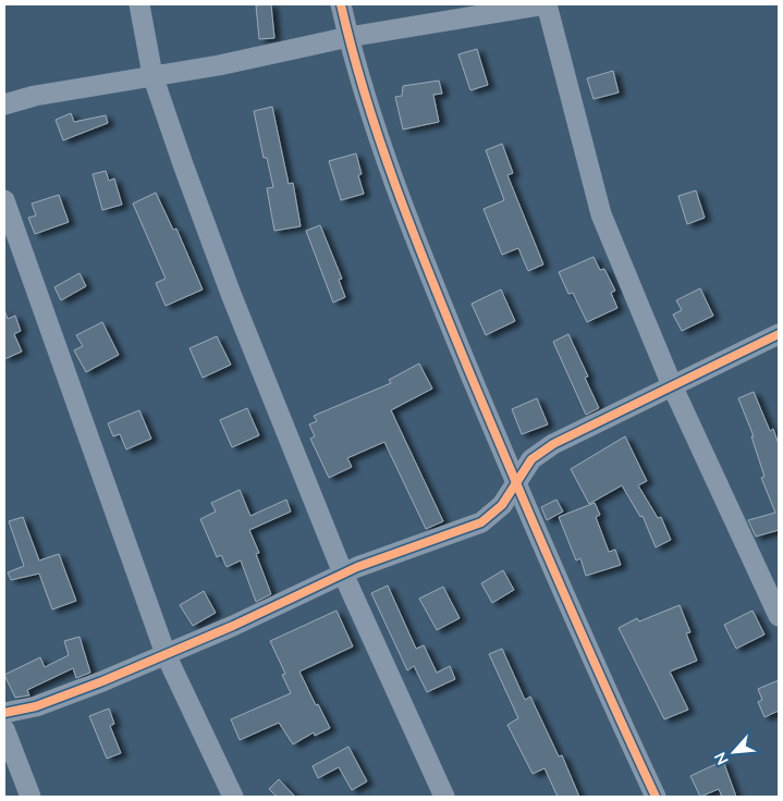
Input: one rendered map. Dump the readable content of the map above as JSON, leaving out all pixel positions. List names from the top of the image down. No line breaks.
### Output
{"north":"bottom left"}
